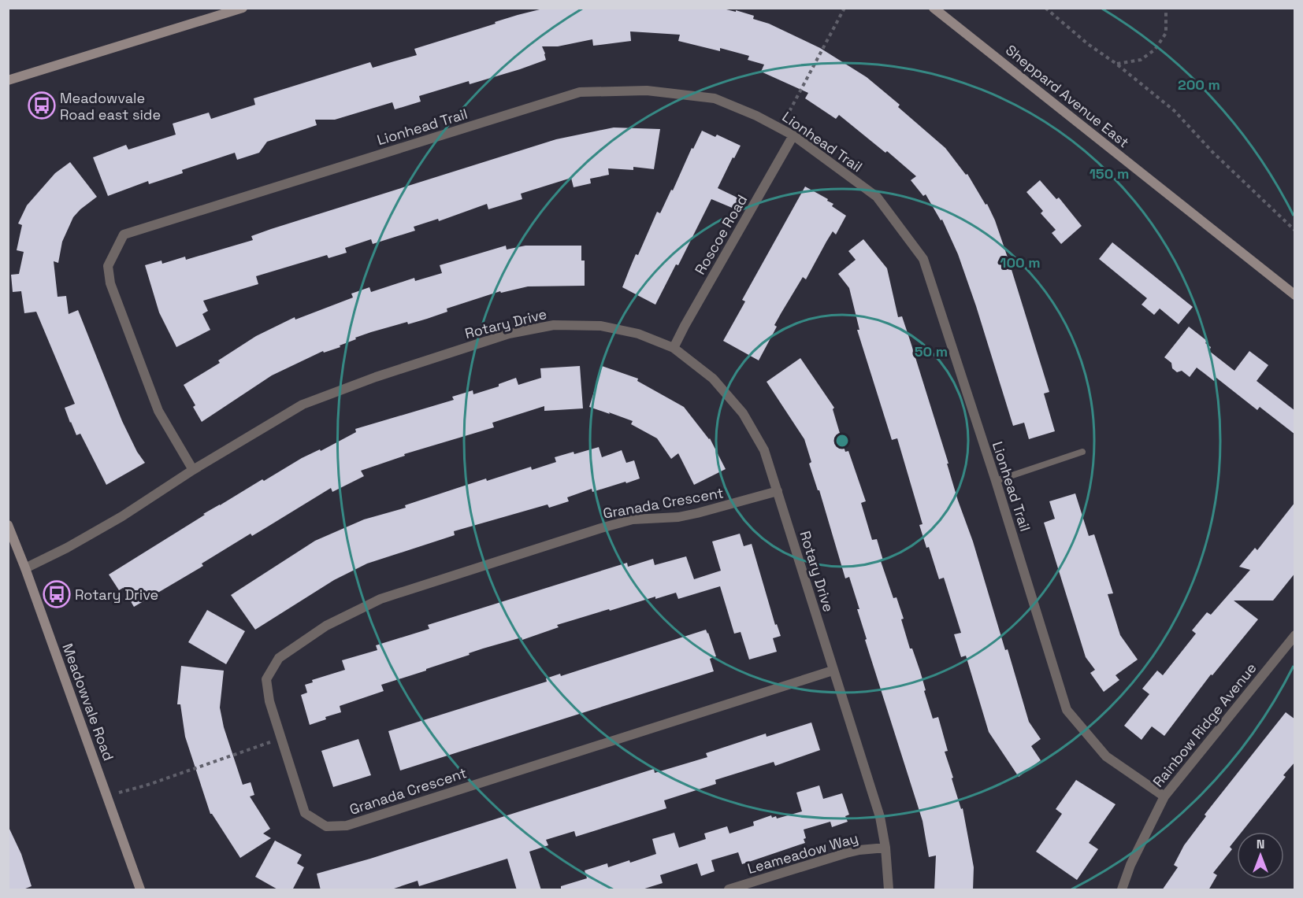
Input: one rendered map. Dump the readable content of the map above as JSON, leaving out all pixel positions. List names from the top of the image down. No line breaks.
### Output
{"streets":{"main road":["Sheppard Avenue East","Meadowvale Road"],"street":["Lionhead Trail","Roscoe Road","Rotary Drive","Granada Crescent","Rainbow Ridge Avenue","Leameadow Way"]},"crossings":[["Lionhead Trail","Roscoe Road"],["Lionhead Trail","Rotary Drive"],["Lionhead Trail","Rainbow Ridge Avenue"],["Roscoe Road","Rotary Drive"],["Rotary Drive","Granada Crescent"],["Rotary Drive","Meadowvale Road"],["Rotary Drive","Leameadow Way"]],"places":{"bus stop":["Meadowvale Road east side","Rotary Drive"]},"north":"top","rings":["200 m","150 m","100 m","50 m"]}
